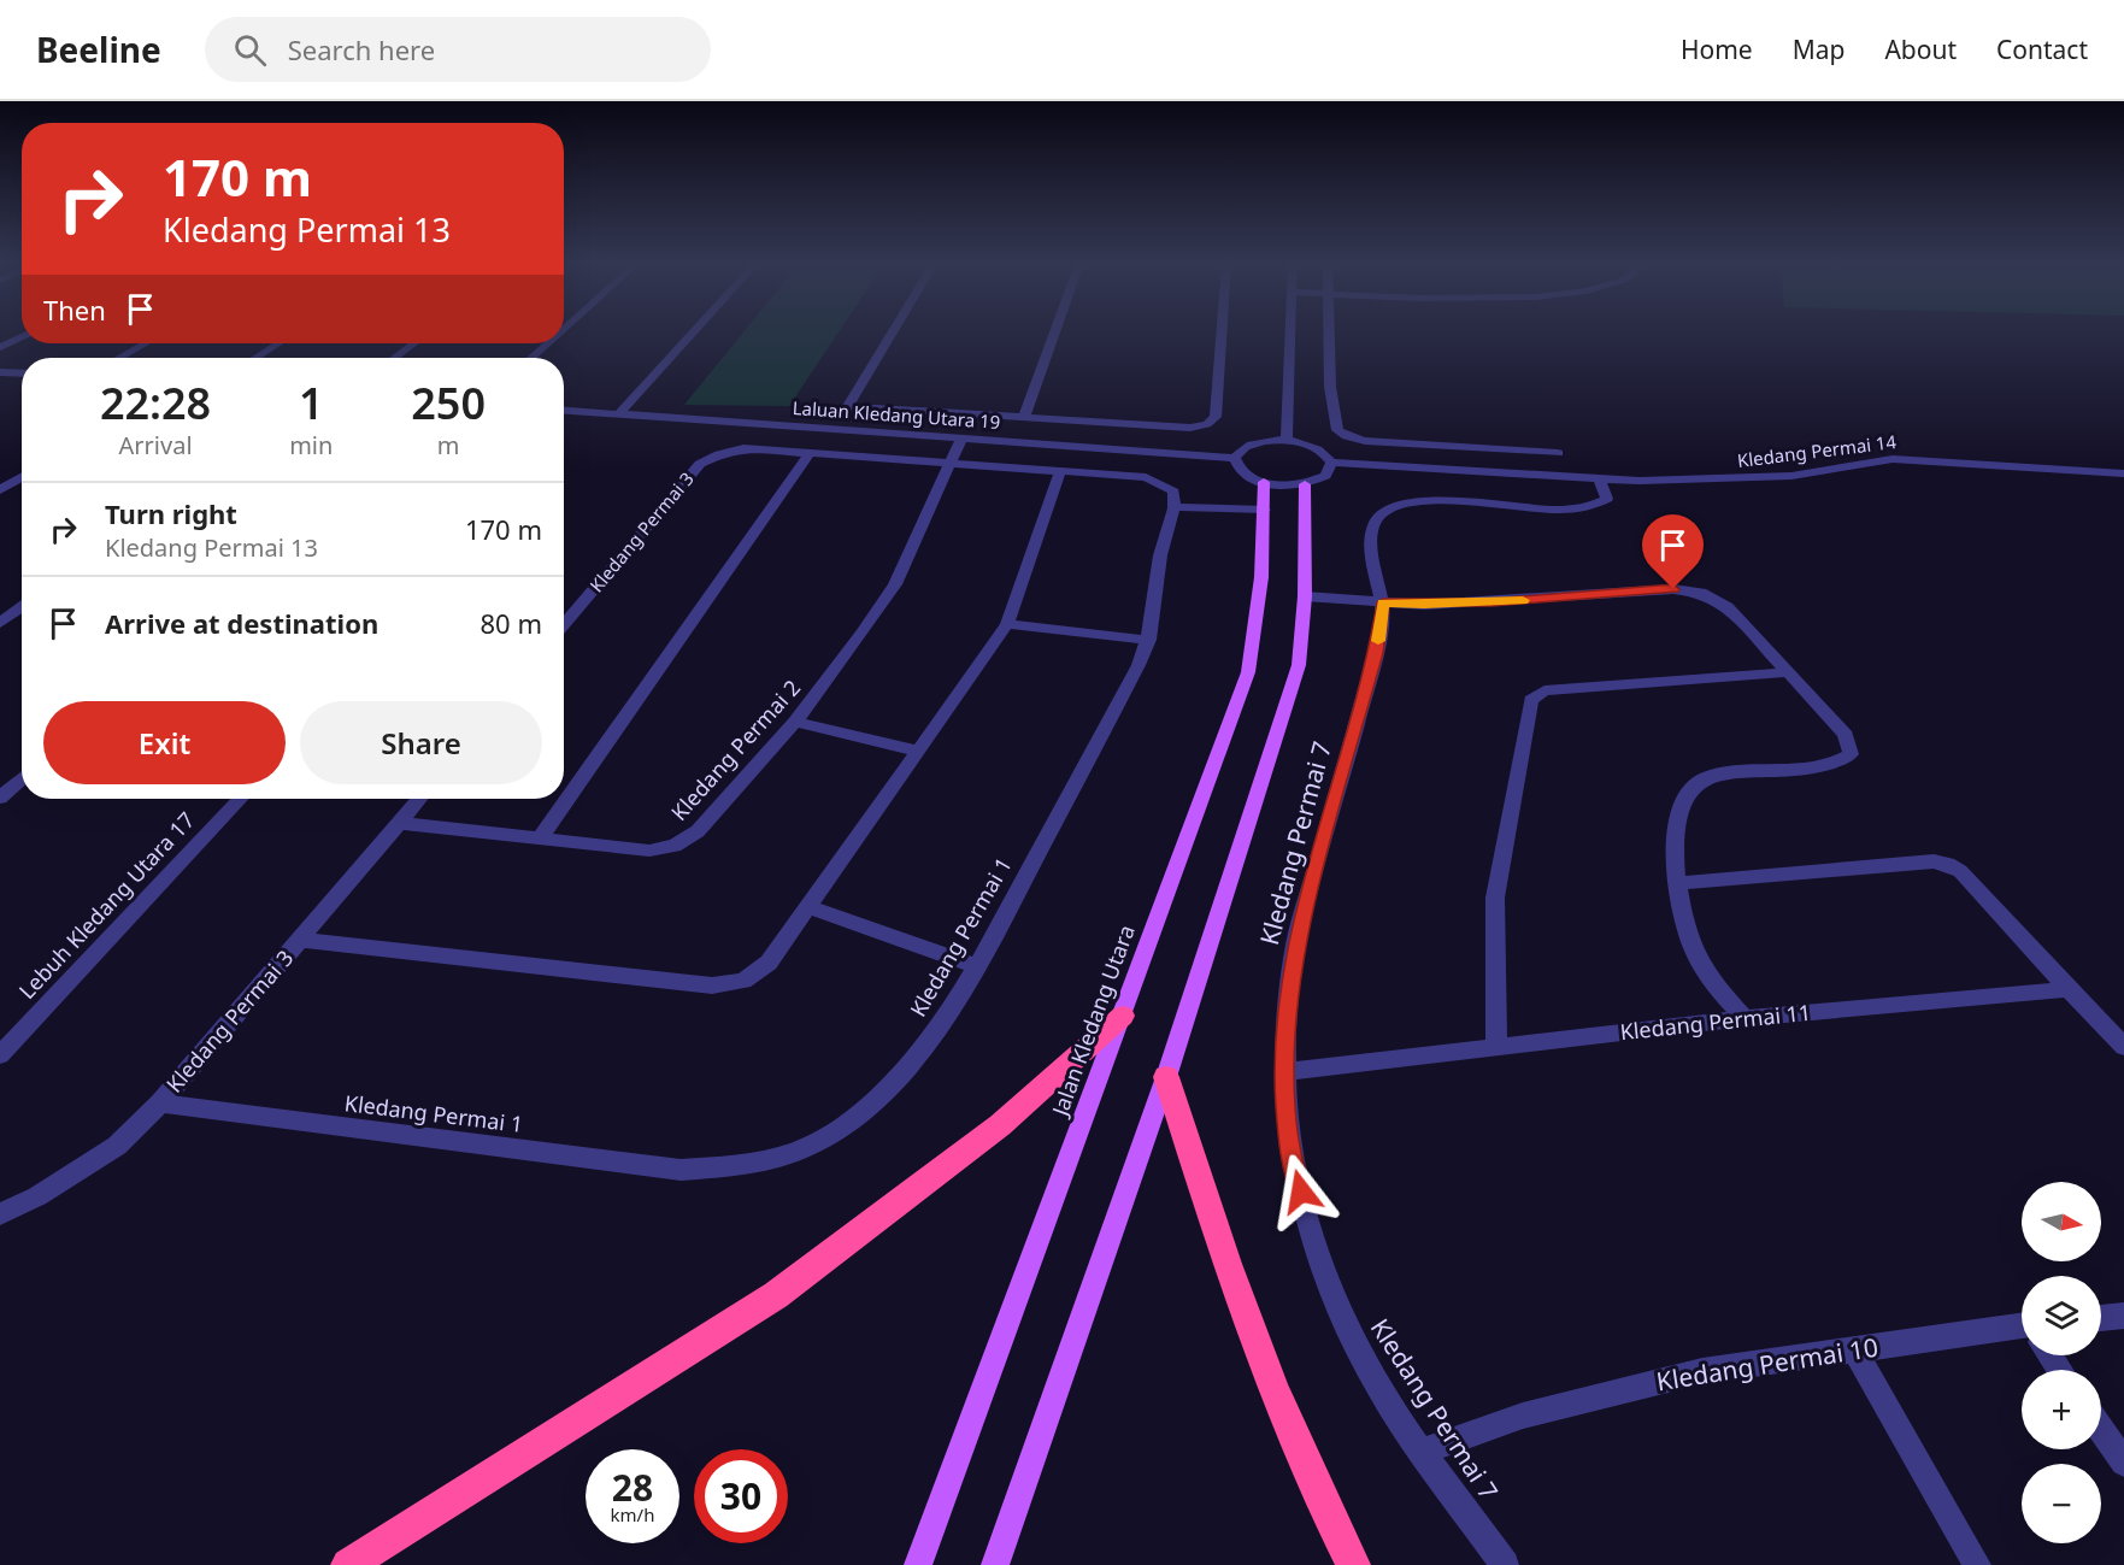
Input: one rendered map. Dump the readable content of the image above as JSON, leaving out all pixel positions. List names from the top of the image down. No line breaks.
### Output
{"streets":{"main road":["Jalan Kledang Utara"],"street":["Laluan Kledang Utara 19","Kledang Permai 14","Kledang Permai 3","Kledang Permai 2","Kledang Permai 7","Lebuh Kledang Utara 17","Kledang Permai 1","Kledang Permai 11","Kledang Permai 10"]},"crossings":[["Laluan Kledang Utara 19","Kledang Permai 2"],["Kledang Permai 3","Kledang Permai 2"],["Kledang Permai 3","Kledang Permai 1"],["Kledang Permai 7","Kledang Permai 11"],["Kledang Permai 7","Kledang Permai 10"]],"north":"right","page":{"header":"Beeline","search":"Search here","nav":["Home","Map","About","Contact"],"turn":["170 m","Kledang Permai 13"],"then":"Then","eta":["22:28","Arrival","1","min","250","m"],"list":[{"name":"Turn right","note":"Kledang Permai 13","value":"170 m"},{"name":"Arrive at destination","value":"80 m"}],"buttons":["Exit","Share"],"map_buttons":["+","−"],"speed":"28 km/h","limit":"30"}}
